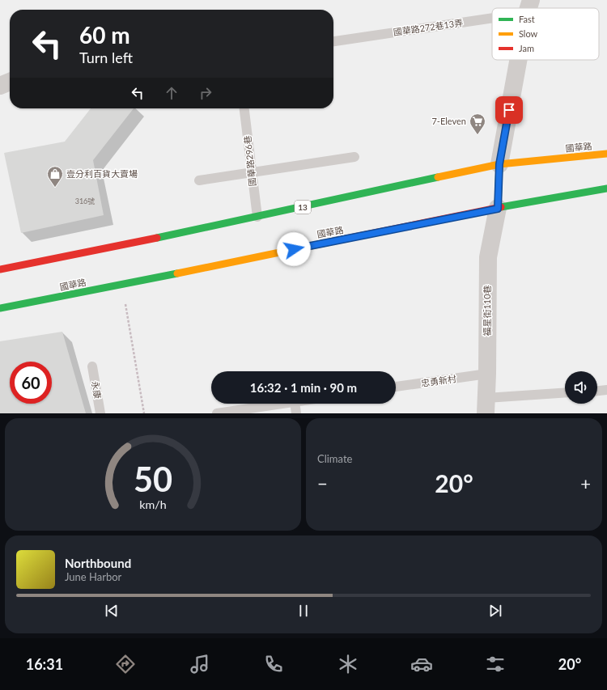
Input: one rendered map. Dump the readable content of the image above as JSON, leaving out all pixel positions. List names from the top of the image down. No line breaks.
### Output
{"streets":{"main road":["國華路","13"],"street":["福星街110巷"],"lane":["國華路272巷13弄","國華路296巷","忠勇新村","永康"]},"crossings":[["國華路","國華路296巷"],["國華路","福星街110巷"],["福星街110巷","忠勇新村"]],"places":{"supermarket":["7-Eleven"],"shop":["壹分利百貨大賣場"]},"house_numbers":["316號"],"legend":["Fast","Slow","Jam"],"page":{"turn":["60 m","Turn left"],"limit":"60","trip":"16:32 · 1 min · 90 m","tile":"Climate","heat":["−","20°","+"],"song":["Northbound","June Harbor"],"tabs":["16:31","20°"],"gauge":["50","km/h"]}}
